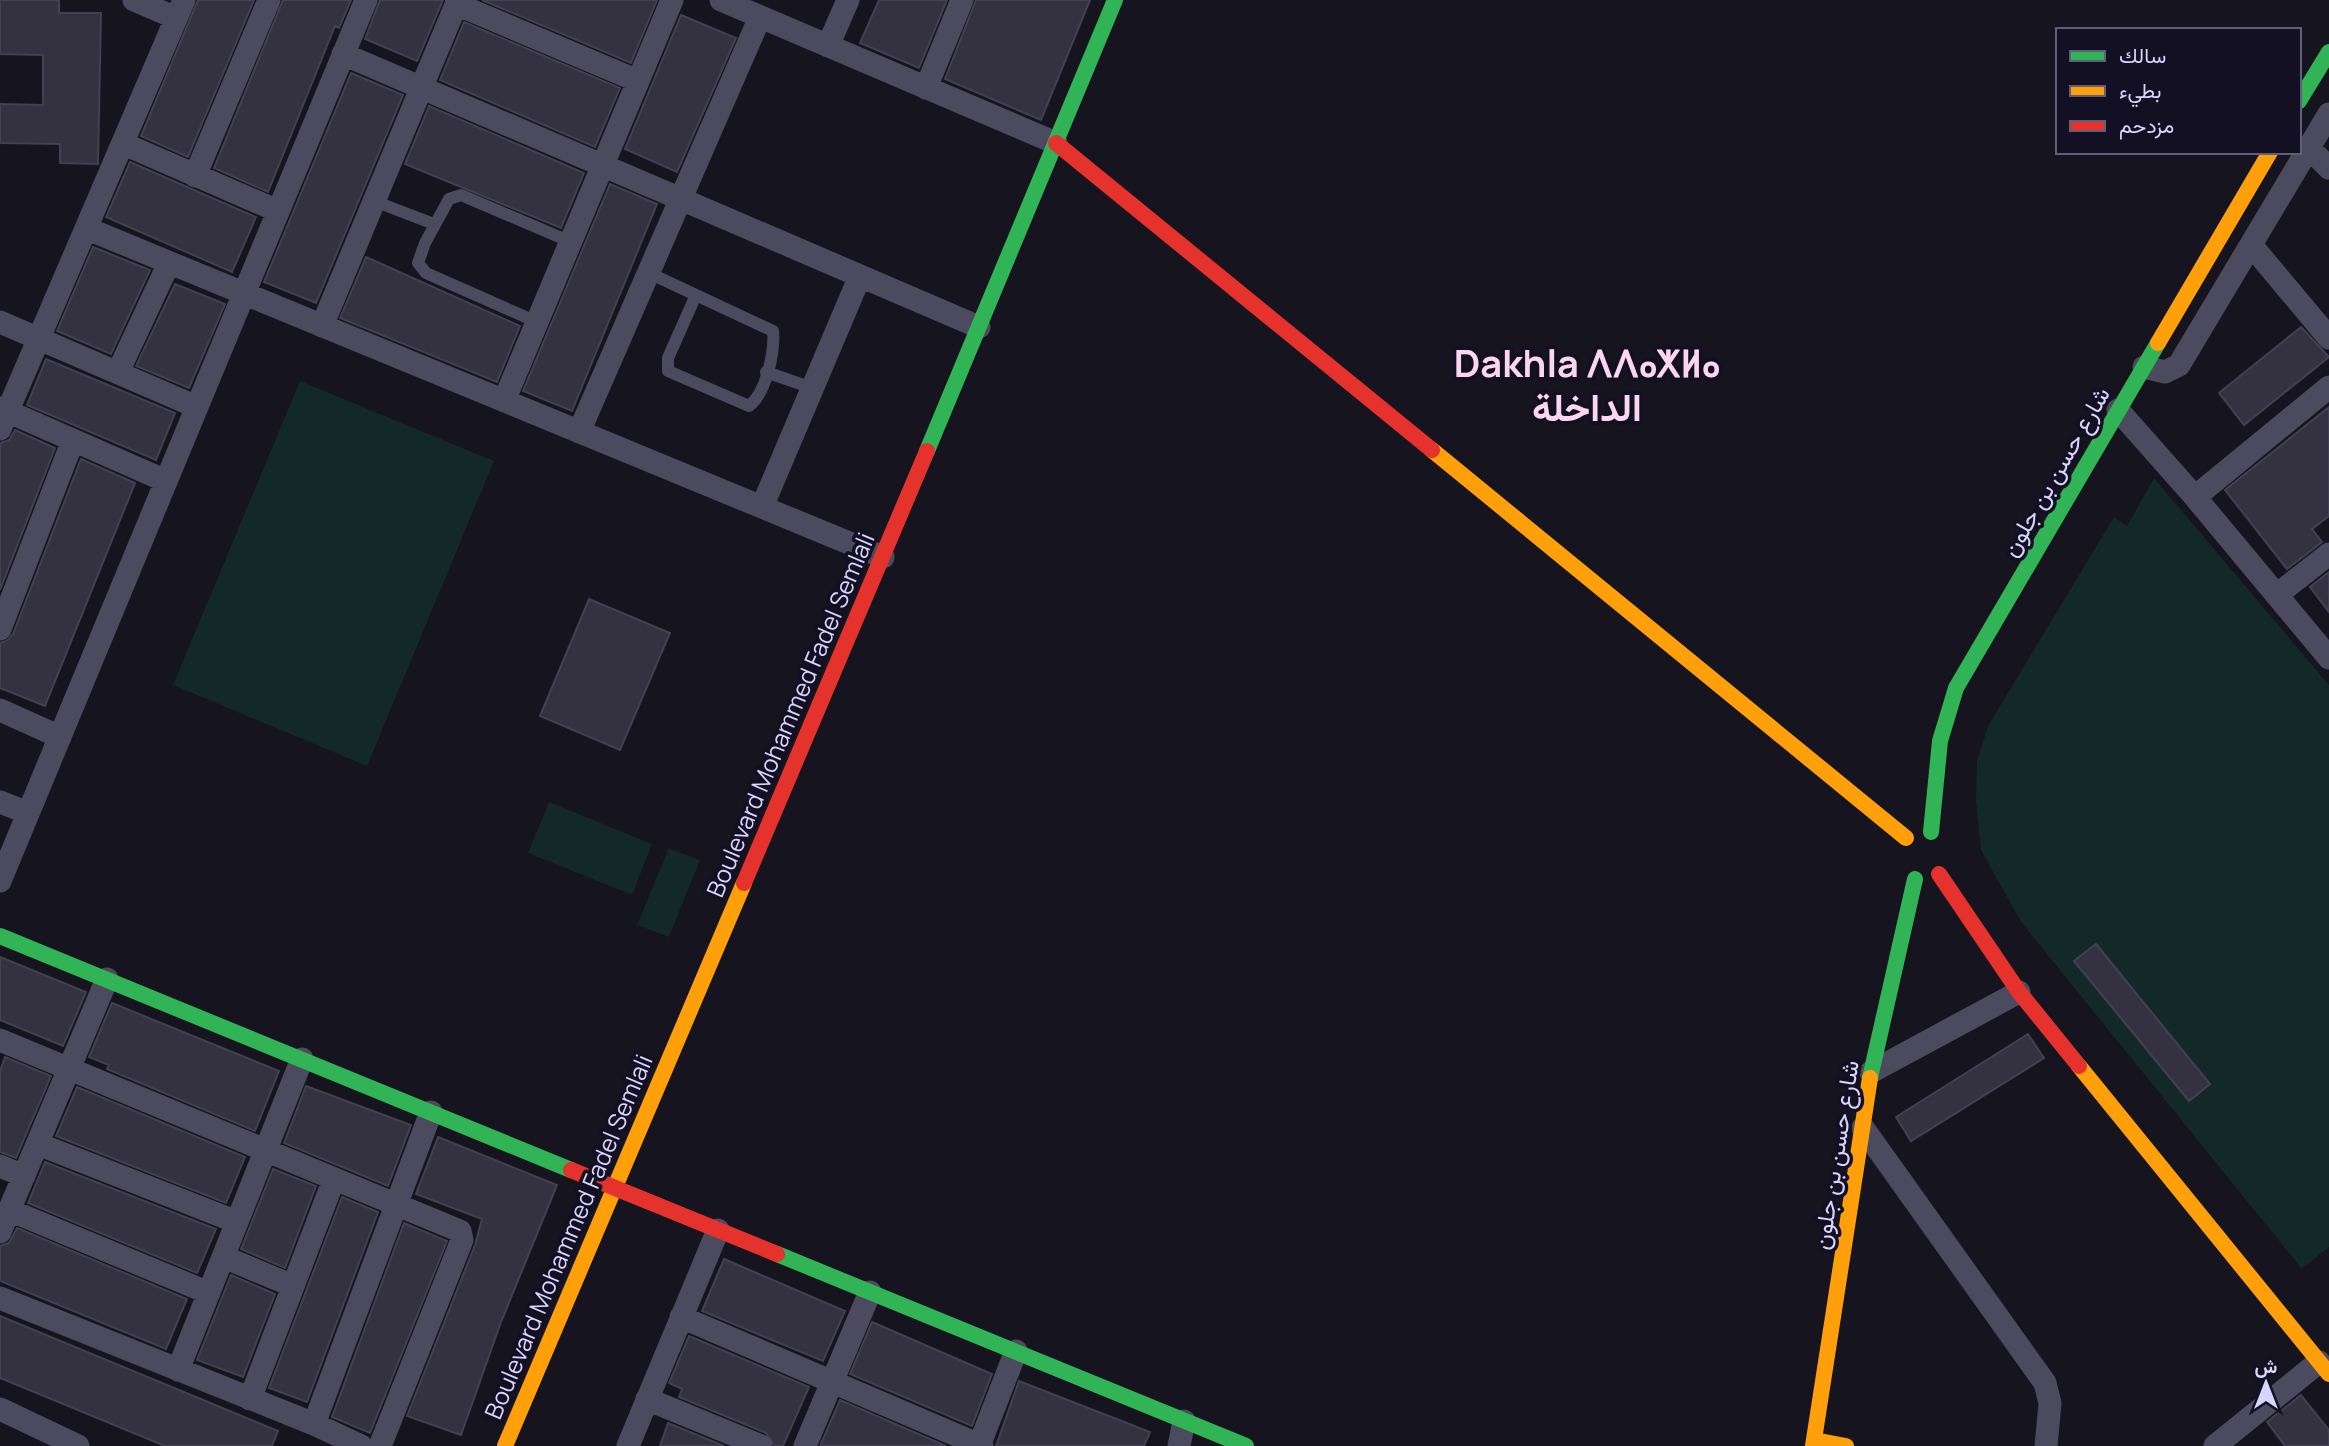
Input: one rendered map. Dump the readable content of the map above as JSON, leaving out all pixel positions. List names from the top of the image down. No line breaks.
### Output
{"streets":{"street":["شارع حسن بن جلون","Boulevard Mohammed Fadel Semlali"]},"districts":["Dakhla ⴷⴷⴰⵅⵍⴰ الداخلة"],"legend":["سالك","بطيء","مزدحم"],"north":"top"}
